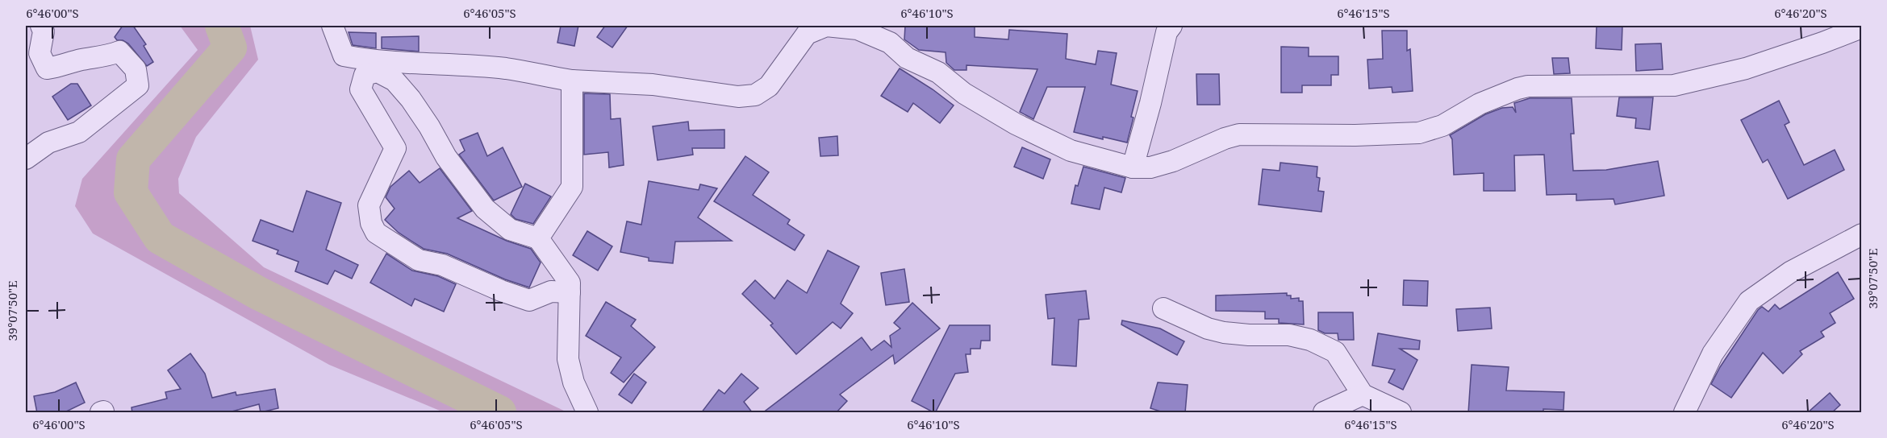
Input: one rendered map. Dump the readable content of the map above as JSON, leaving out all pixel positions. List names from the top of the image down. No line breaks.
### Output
{"coordinates":["6°46'00\"S","6°46'05\"S","6°46'10\"S","6°46'15\"S","6°46'20\"S","39°07'50\"E"]}
